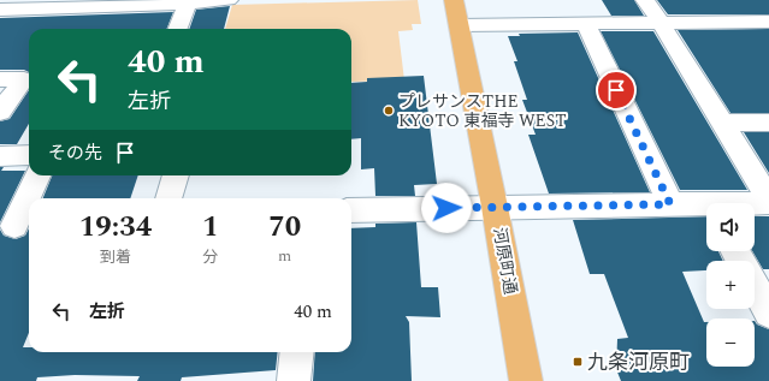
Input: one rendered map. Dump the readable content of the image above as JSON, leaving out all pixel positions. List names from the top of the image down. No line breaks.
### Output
{"streets":{"highway":["河原町通"]},"places":{"other":["プレサンスTHE KYOTO 東福寺 WEST"],"transit":["九条河原町"]},"page":{"turn":["40 m","左折"],"then":"その先","eta":["19:34","到着","1","分","70","m"],"map_buttons":["+","−"],"list":[{"name":"左折","value":"40 m"}]}}
